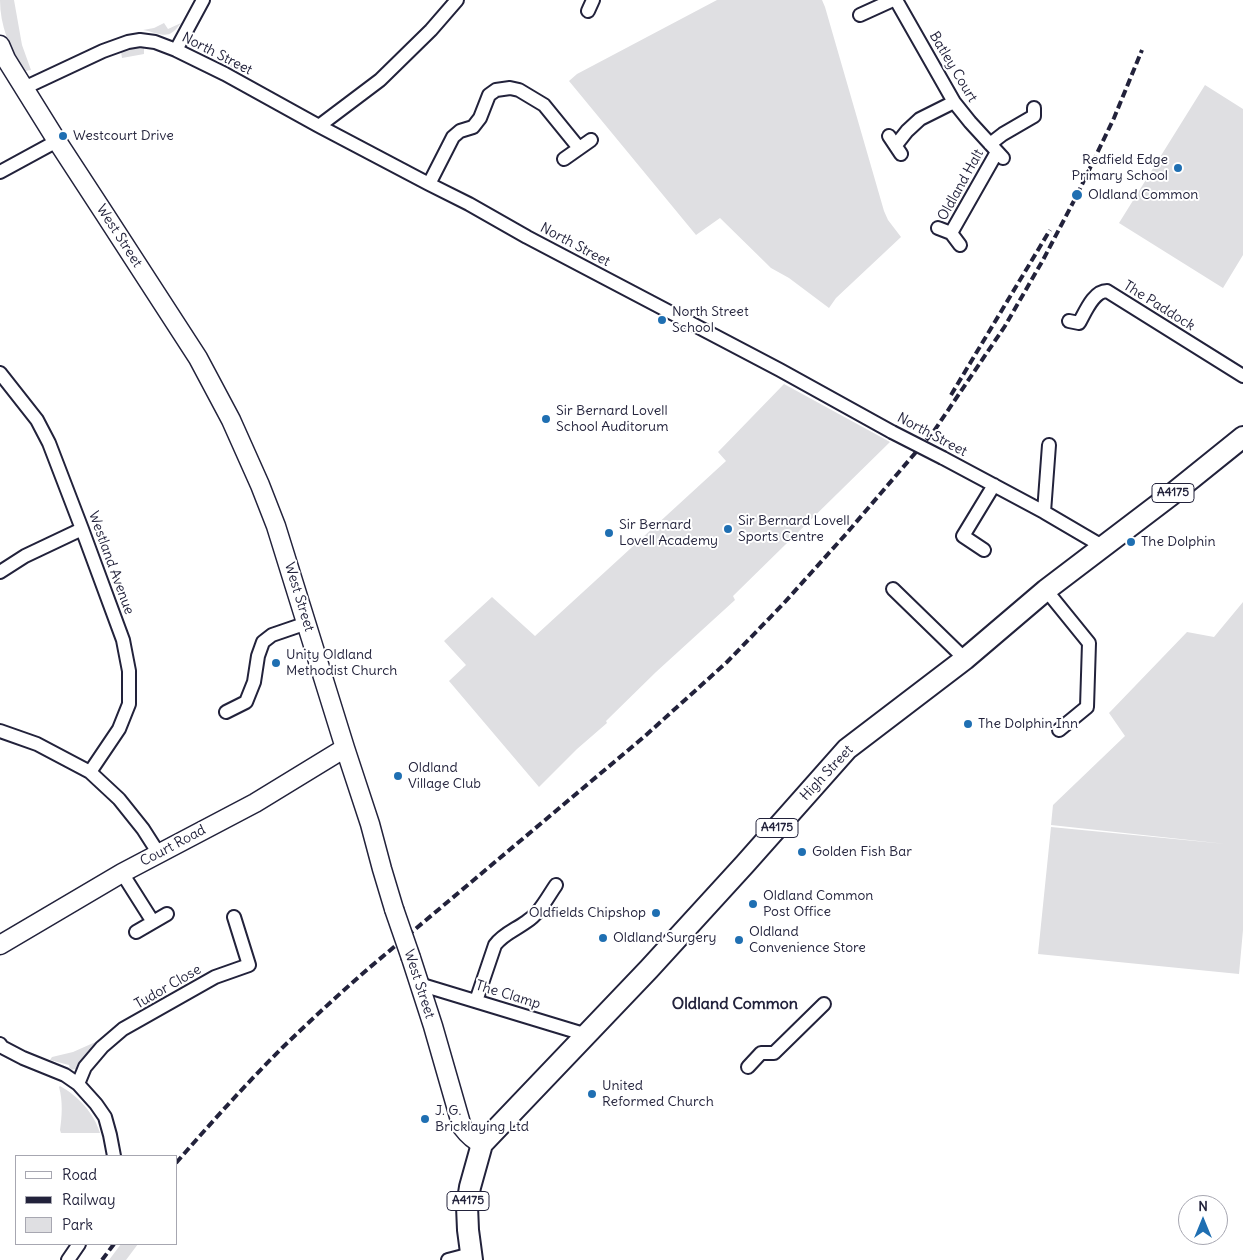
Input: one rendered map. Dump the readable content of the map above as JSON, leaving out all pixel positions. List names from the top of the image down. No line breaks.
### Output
{"streets":{"main road":["A4175","High Street"],"street":["North Street","Batley Court","Oldland Halt","West Street","The Paddock","Westland Avenue","Court Road","Tudor Close","The Clamp"]},"crossings":[["North Street","West Street"],["North Street","High Street"],["Batley Court","Oldland Halt"],["West Street","A4175"],["West Street","High Street"],["West Street","Court Road"],["West Street","The Clamp"],["A4175","High Street"],["High Street","The Clamp"]],"districts":["Oldland Common"],"places":["Westcourt Drive","Redfield Edge Primary School","Oldland Common","North Street School","Sir Bernard Lovell School Auditorum","Sir Bernard Lovell Sports Centre","Sir Bernard Lovell Academy","The Dolphin","Unity Oldland Methodist Church","The Dolphin Inn","Oldland Village Club","Golden Fish Bar","Oldland Common Post Office","Oldfields Chipshop","Oldland Surgery","Oldland Convenience Store","United Reformed Church","J. G. Bricklaying Ltd"],"legend":["Road","Railway","Park"],"north":"top"}
